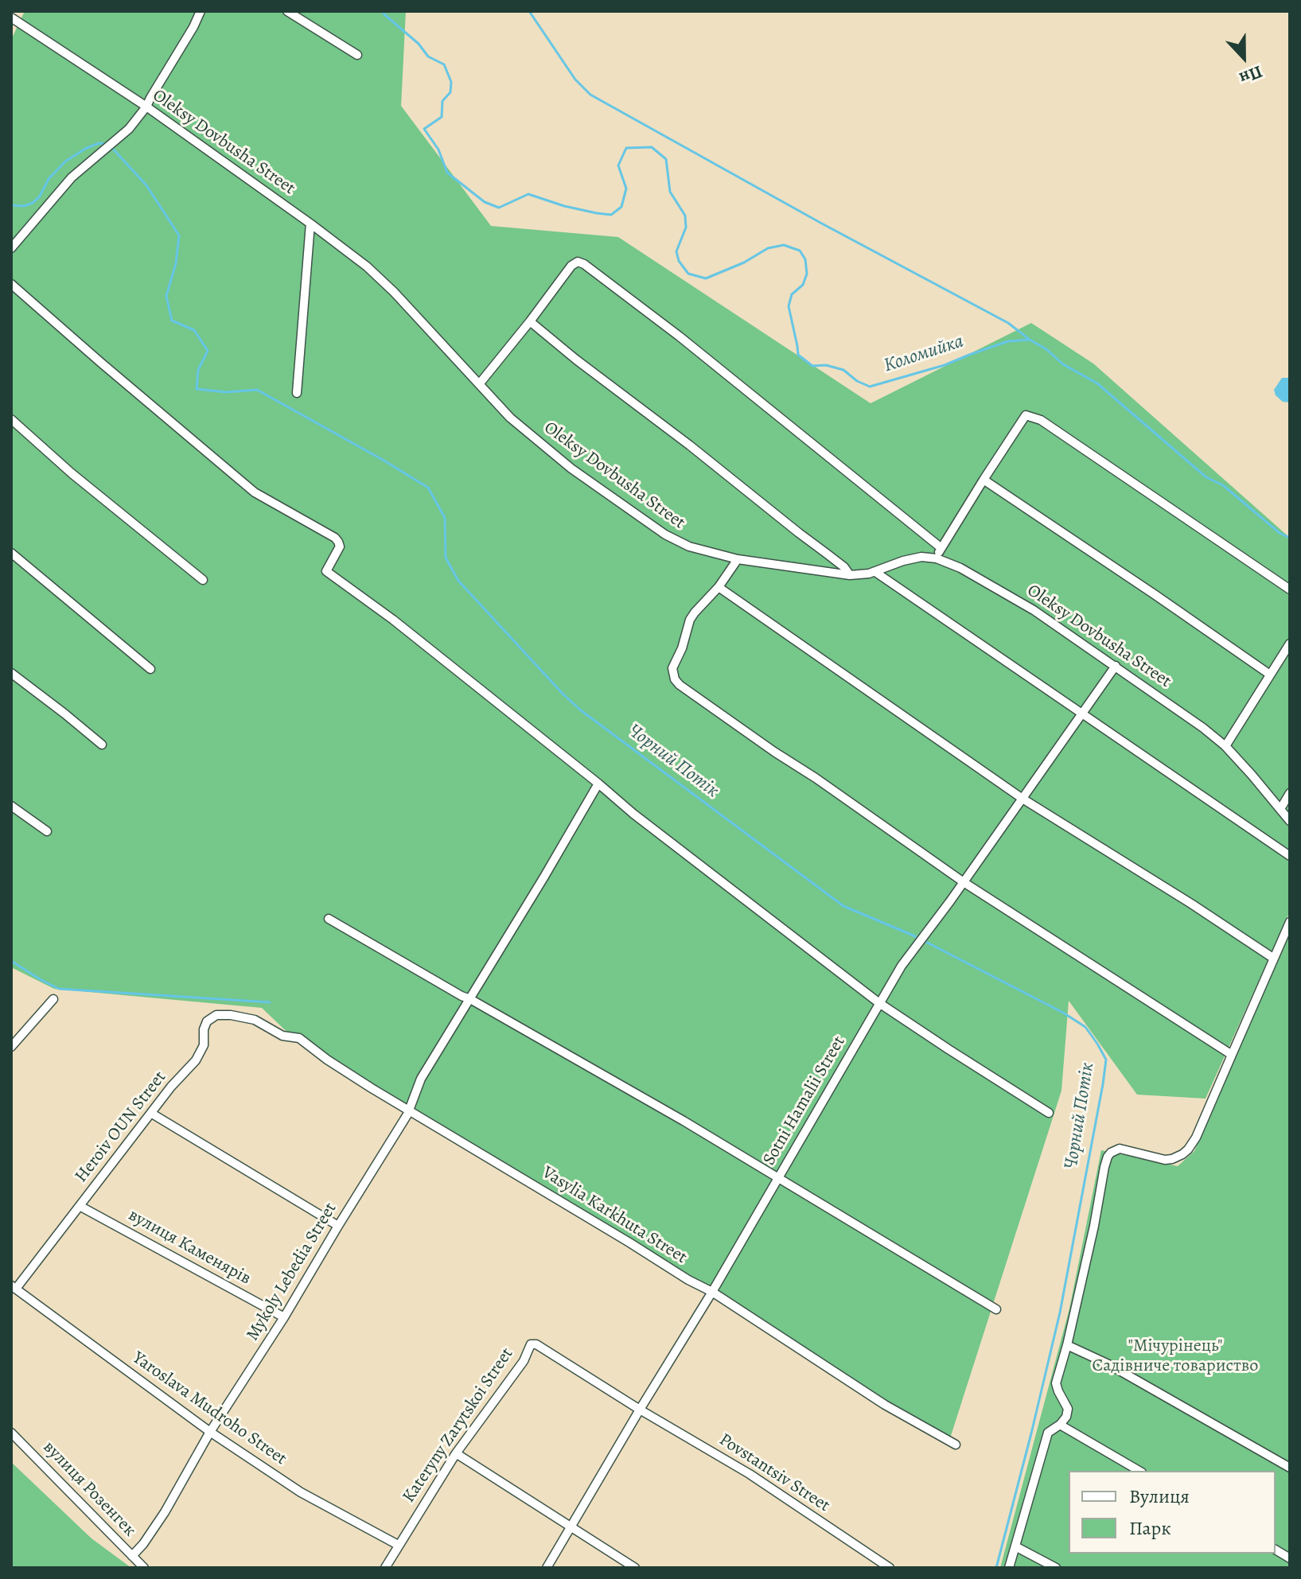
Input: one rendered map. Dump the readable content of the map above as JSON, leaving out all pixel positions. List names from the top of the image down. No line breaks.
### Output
{"streets":{"street":["Oleksy Dovbusha Street","Sotni Hamalii Street","Heroiv OUN Street","Vasylia Karkhuta Street","вулиця Каменярів","Mykoly Lebedia Street","Yaroslava Mudroho Street","Kateryny Zarytskoi Street","Povstantsiv Street","вулиця Розенгек"]},"crossings":[["Oleksy Dovbusha Street","Sotni Hamalii Street"],["Sotni Hamalii Street","Vasylia Karkhuta Street"],["Sotni Hamalii Street","Kateryny Zarytskoi Street"],["Sotni Hamalii Street","Povstantsiv Street"],["Heroiv OUN Street","Vasylia Karkhuta Street"],["Heroiv OUN Street","вулиця Каменярів"],["Heroiv OUN Street","Yaroslava Mudroho Street"],["Vasylia Karkhuta Street","Mykoly Lebedia Street"],["вулиця Каменярів","Mykoly Lebedia Street"],["Mykoly Lebedia Street","Yaroslava Mudroho Street"],["Mykoly Lebedia Street","вулиця Розенгек"],["Yaroslava Mudroho Street","Kateryny Zarytskoi Street"],["Kateryny Zarytskoi Street","Povstantsiv Street"]],"water":["Коломийка","Чорний Потік"],"parks":["\"Мічурінець\" Садівниче товариство"],"legend":["Вулиця","Парк"],"north":"bottom"}
